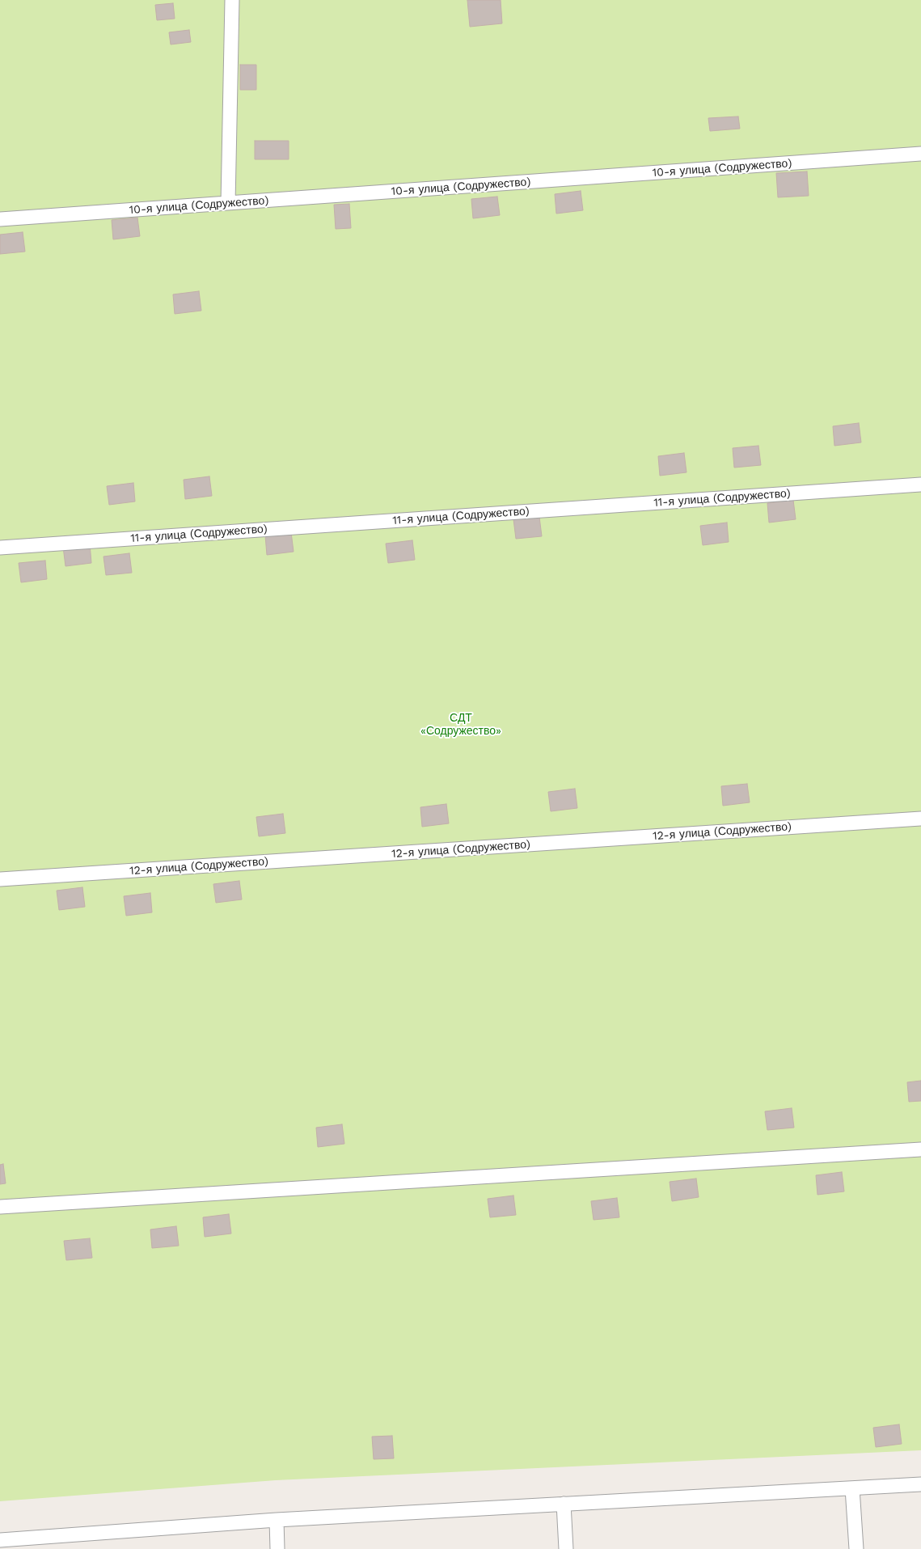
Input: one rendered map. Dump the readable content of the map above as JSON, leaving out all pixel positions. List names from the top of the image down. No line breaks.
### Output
{"streets":{"lane":["10-я улица (Содружество)","11-я улица (Содружество)","12-я улица (Содружество)"]},"parks":["СДТ «Содружество»"]}
